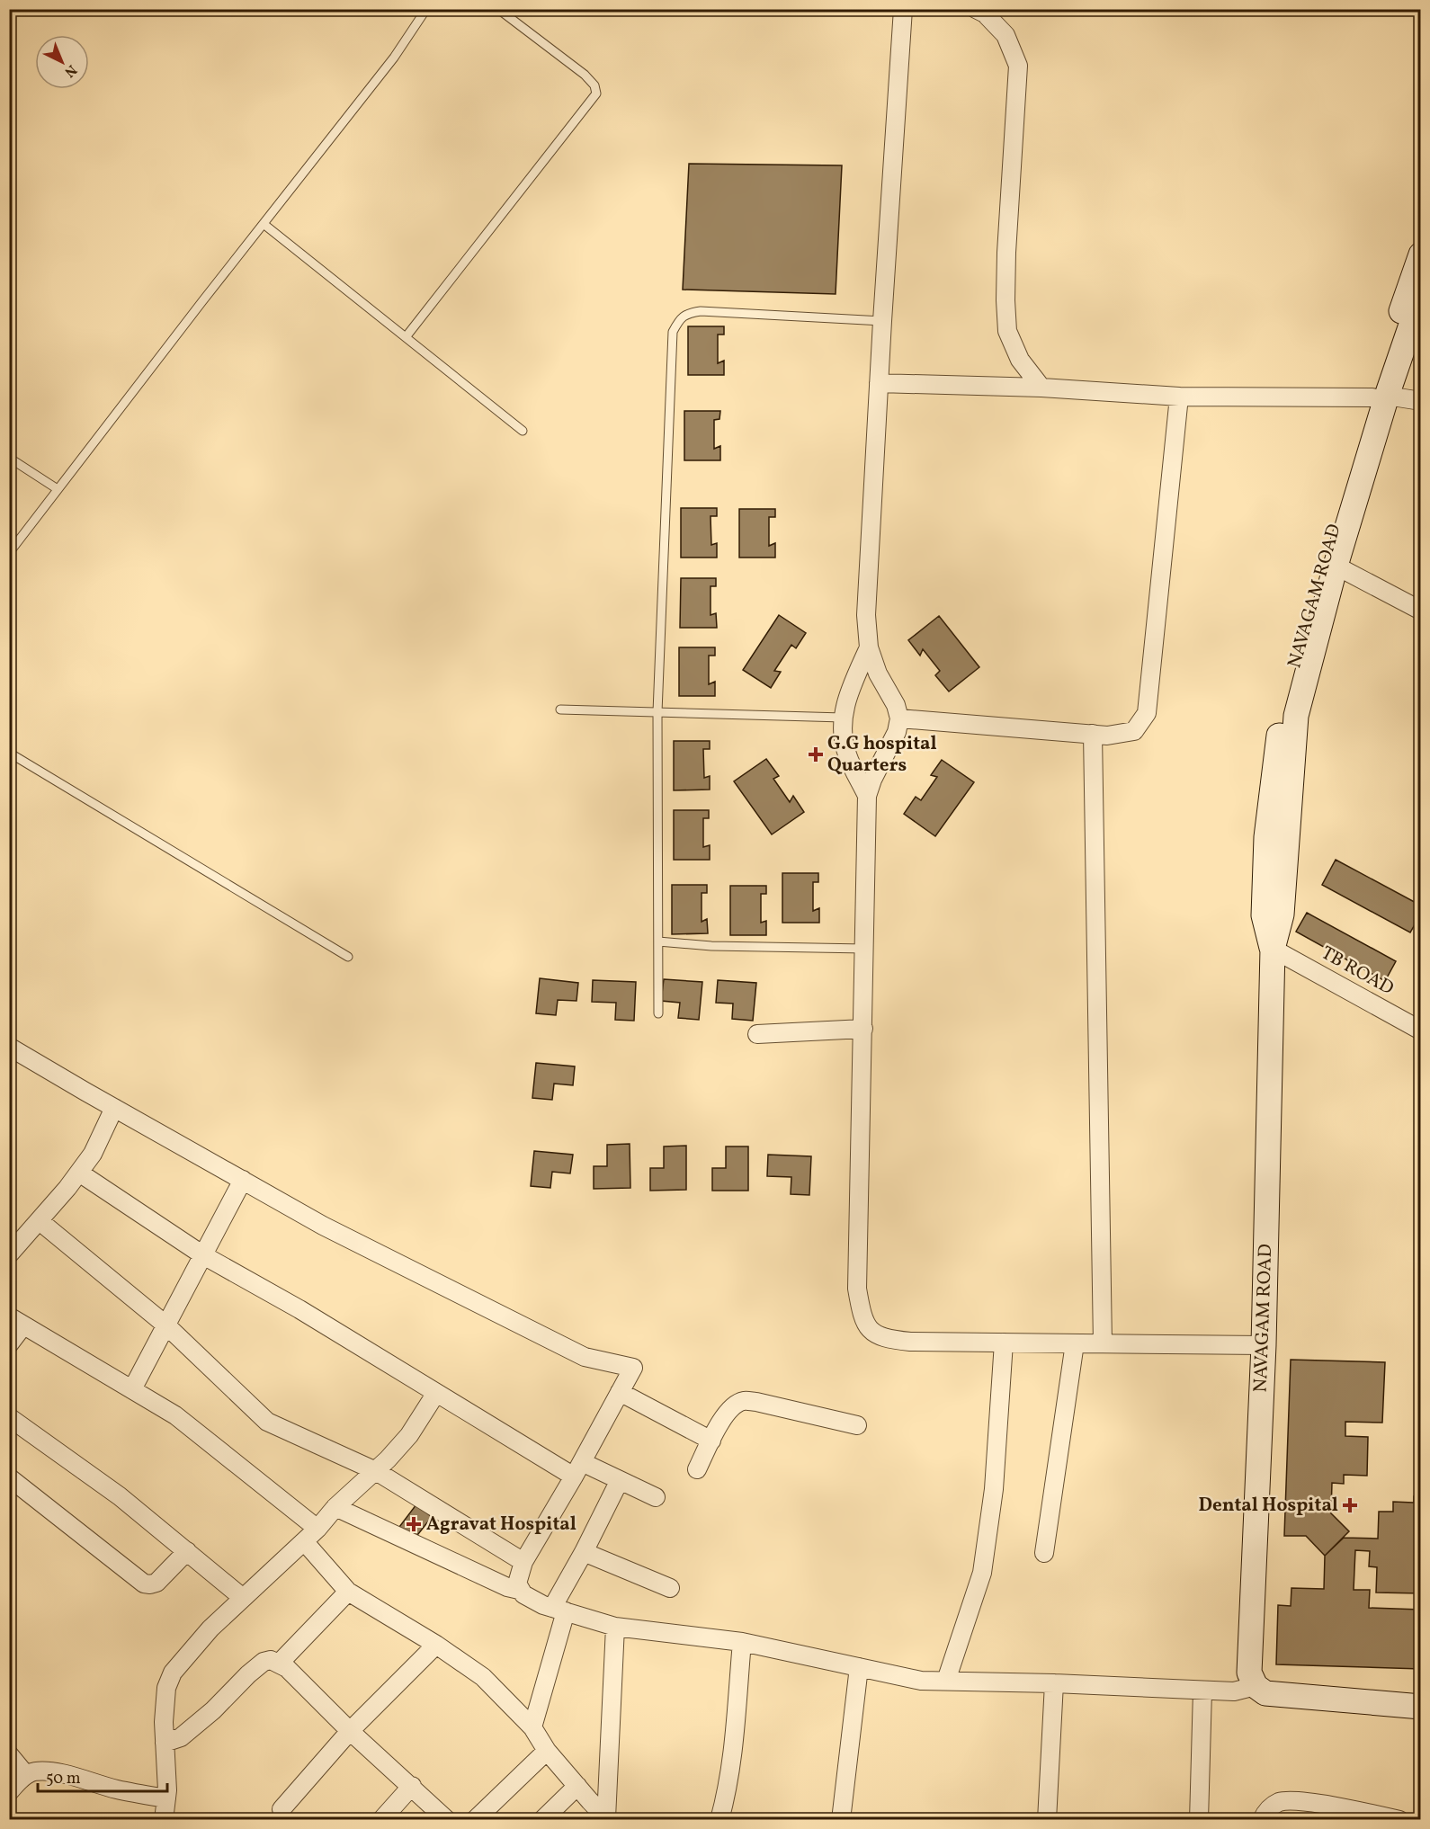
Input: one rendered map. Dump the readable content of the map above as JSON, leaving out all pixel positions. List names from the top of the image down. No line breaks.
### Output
{"streets":{"street":["NAVAGAM ROAD","TB ROAD"]},"crossings":[["NAVAGAM ROAD","TB ROAD"]],"places":{"health":["G.G hospital Quarters","Dental Hospital","Agravat Hospital"]},"scale_bar":"50 m","north":"bottom right"}
